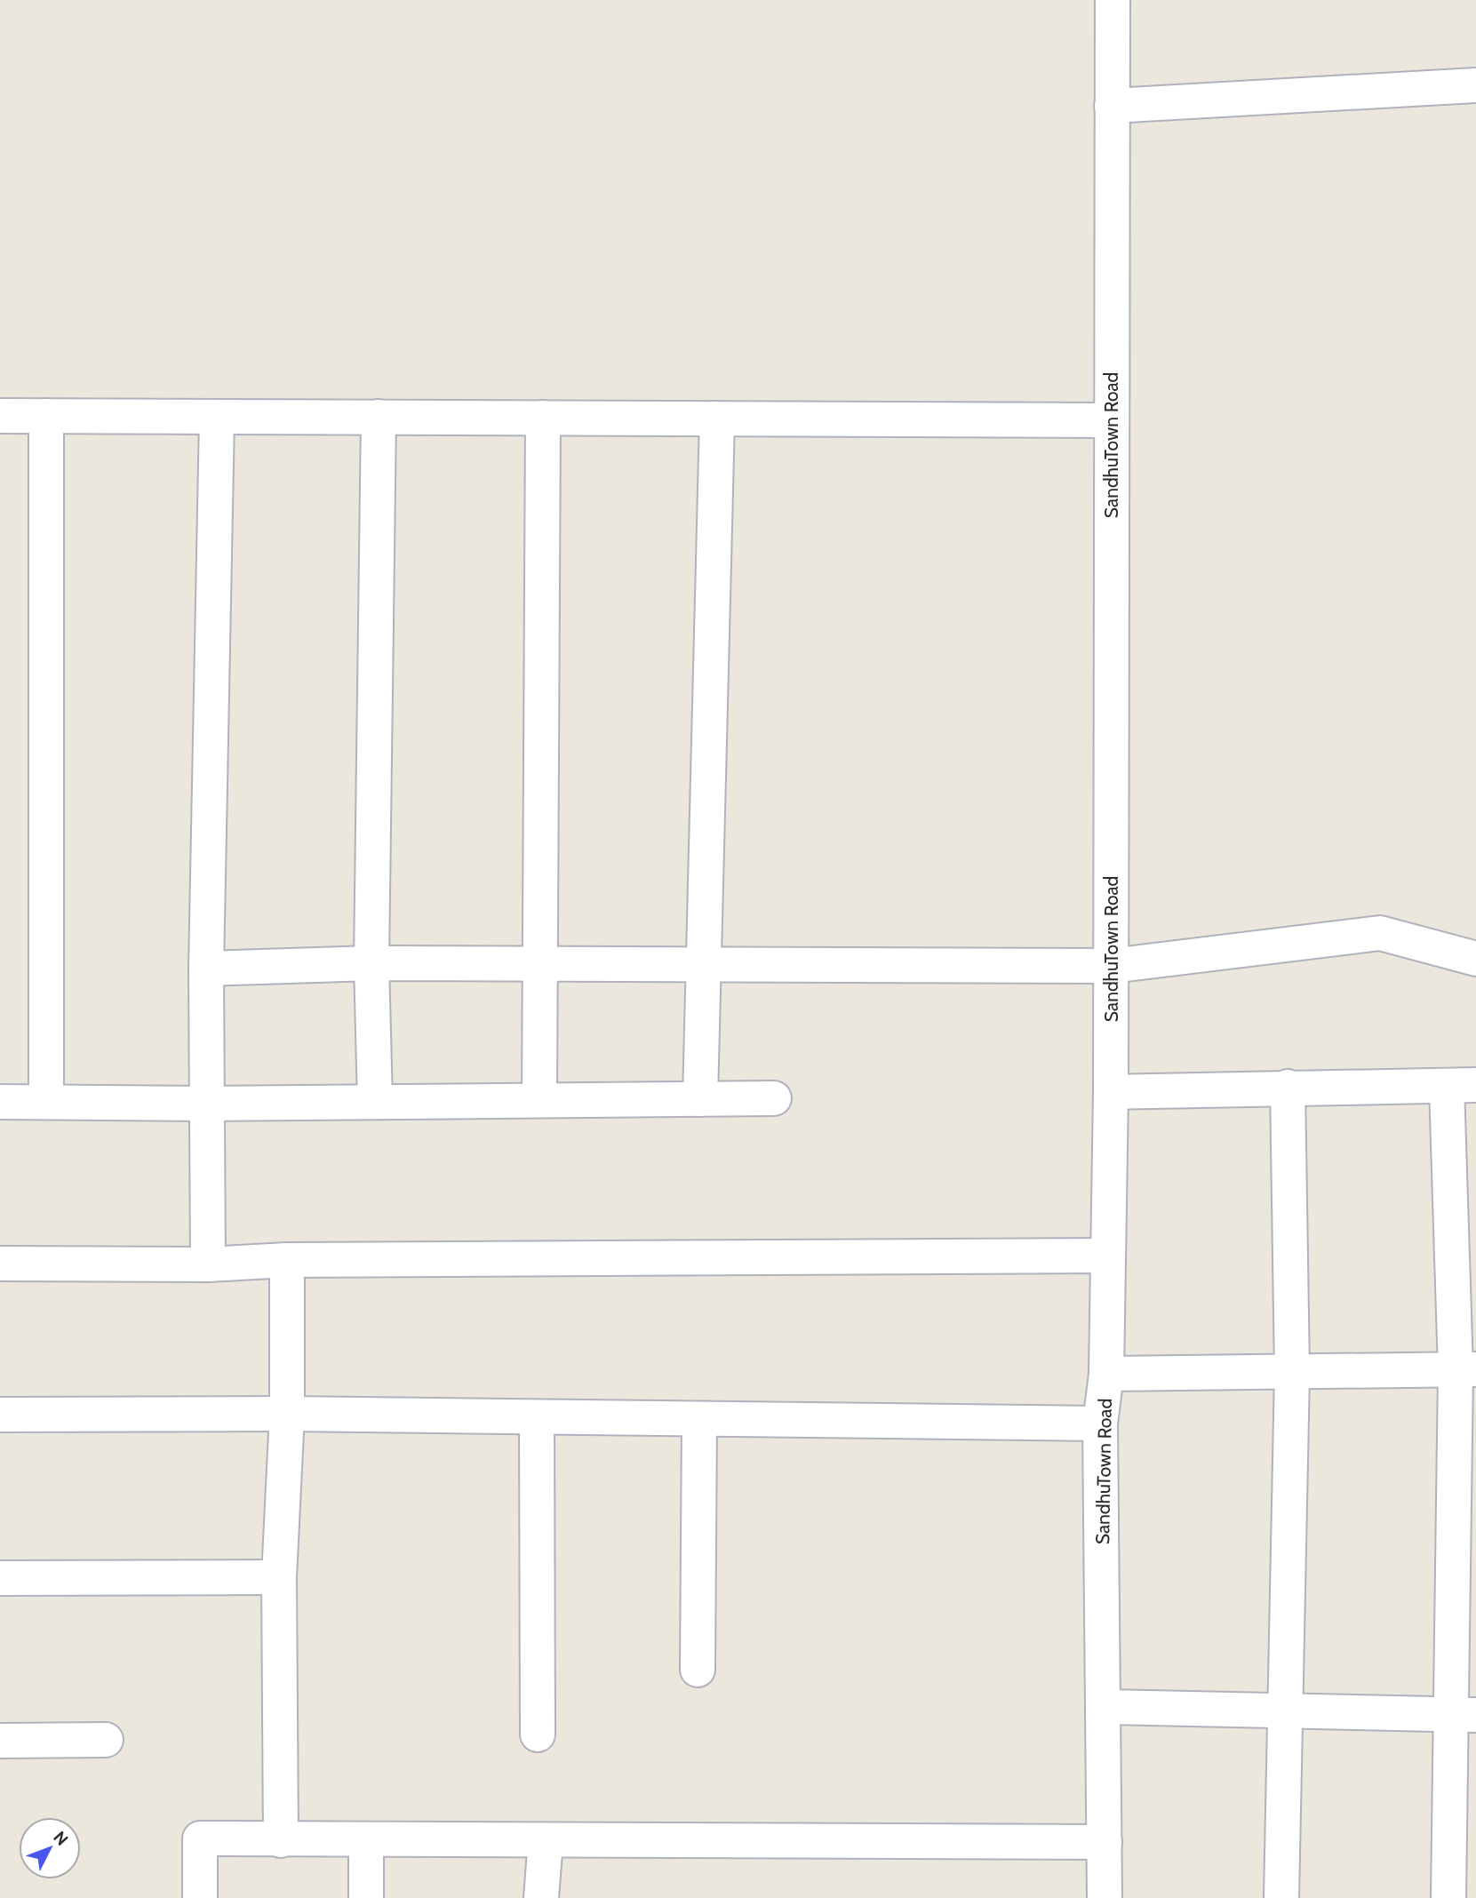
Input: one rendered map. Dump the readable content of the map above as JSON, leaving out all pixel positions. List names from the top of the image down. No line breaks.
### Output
{"streets":{"street":["SandhuTown Road"]},"north":"top right"}
